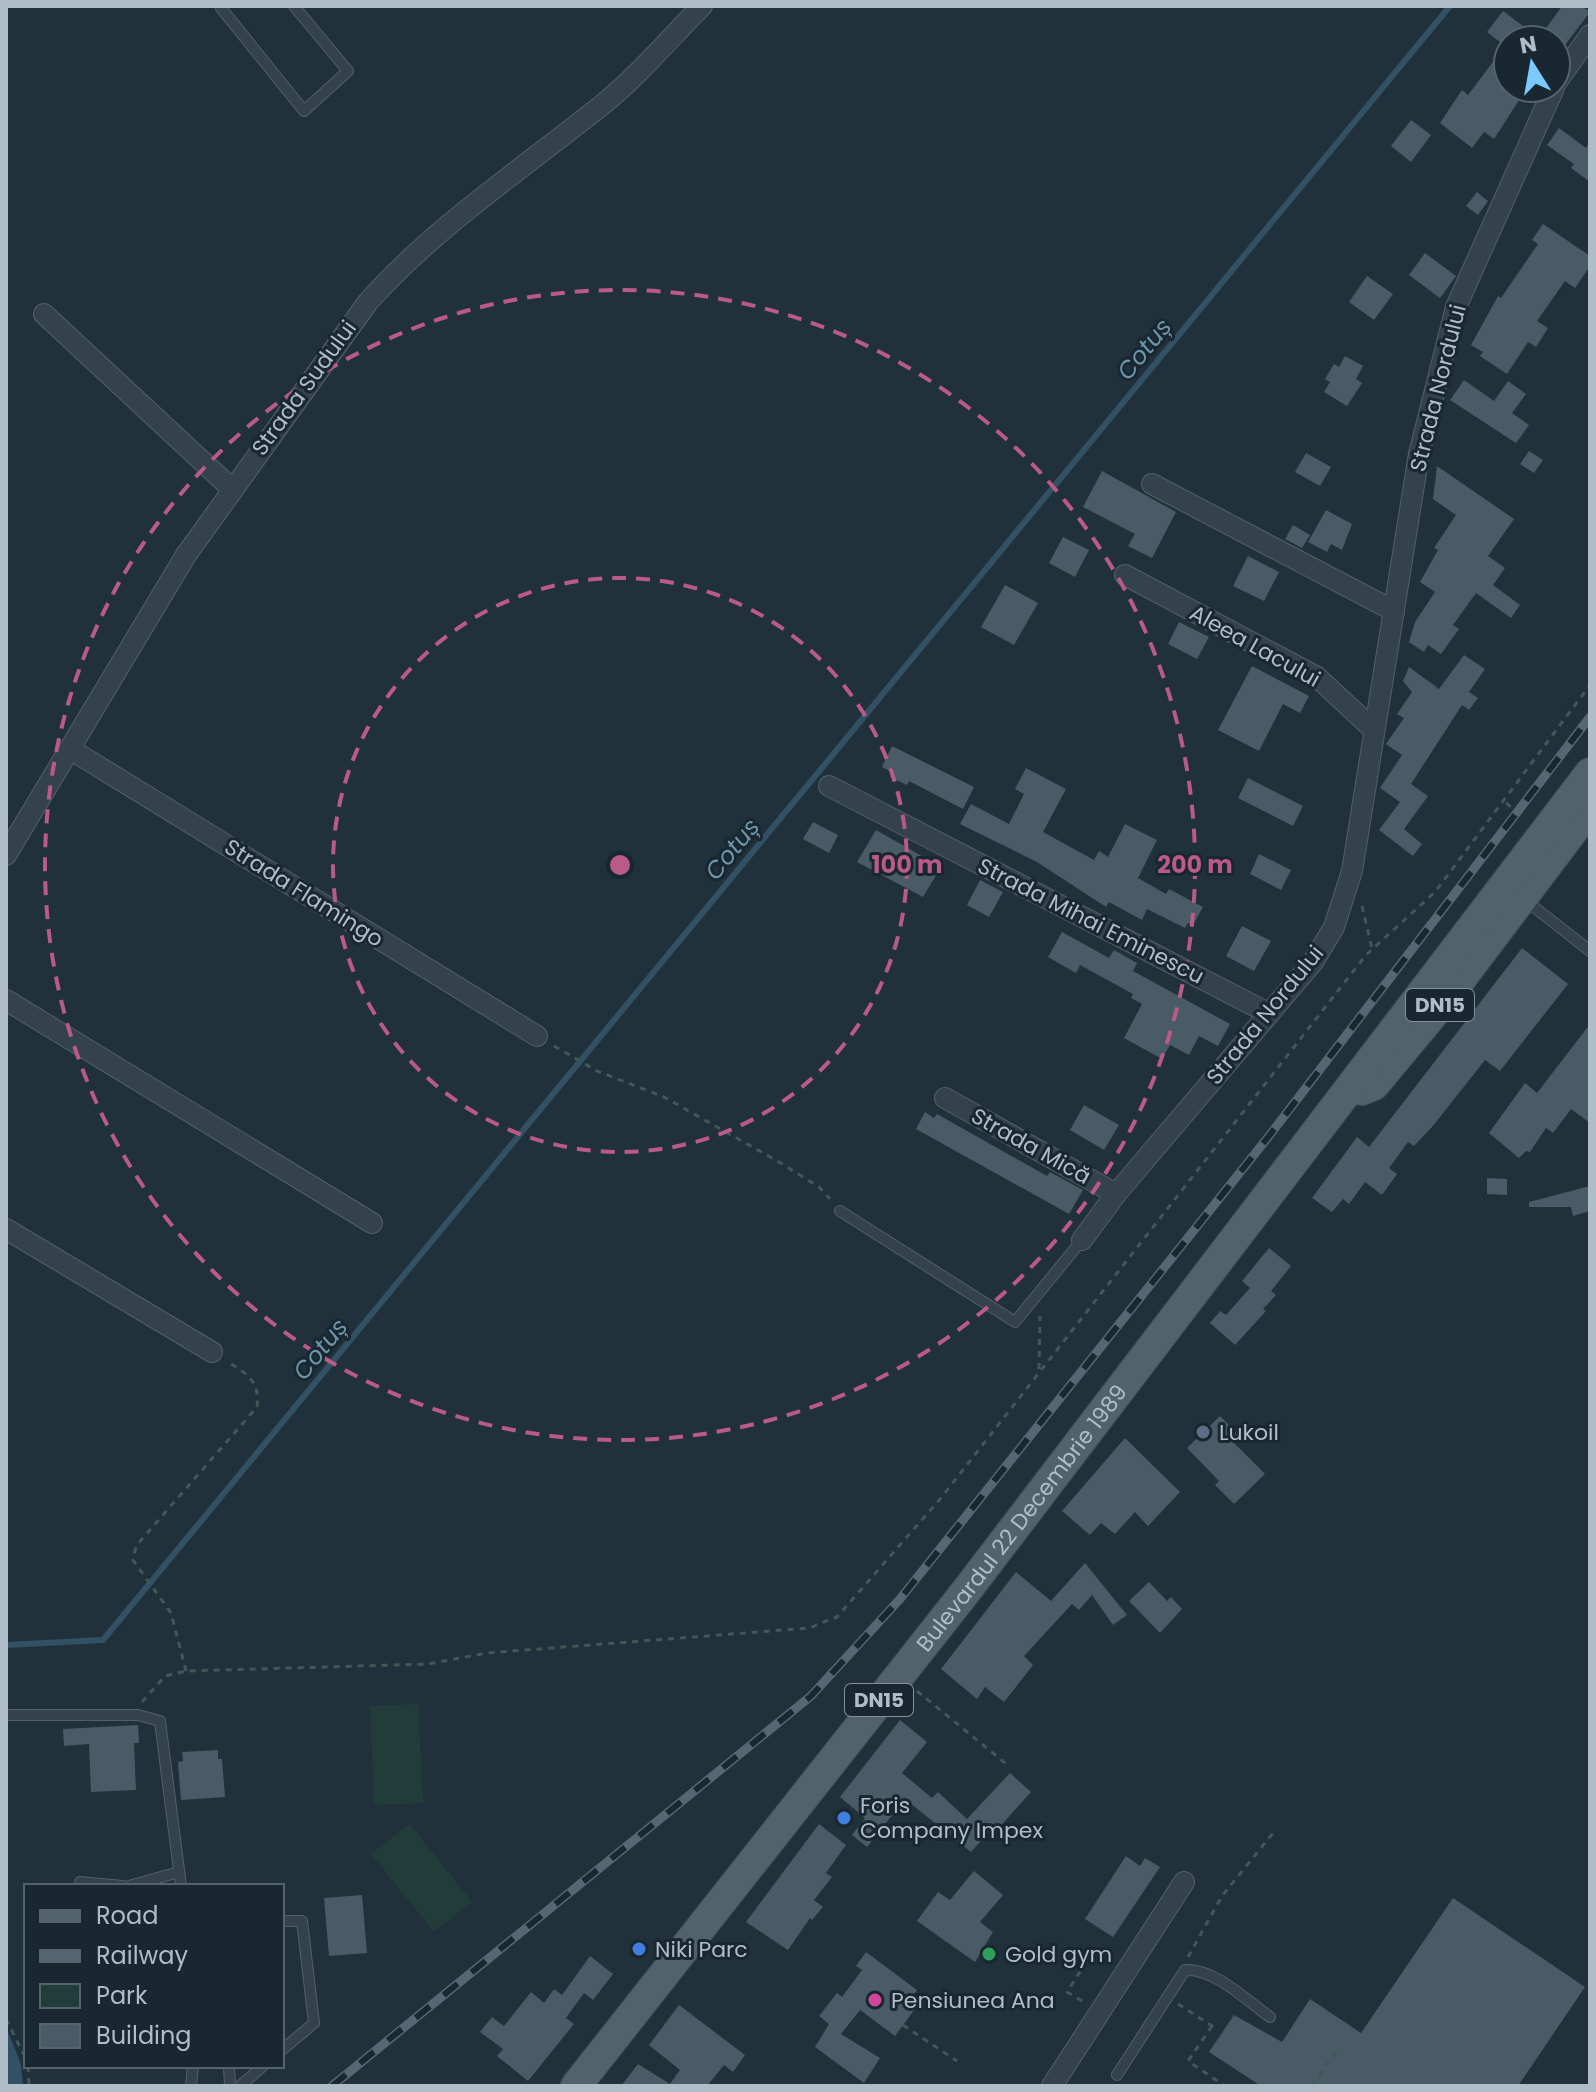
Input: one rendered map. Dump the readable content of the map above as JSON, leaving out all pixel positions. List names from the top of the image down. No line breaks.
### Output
{"streets":{"main road":["DN15","Bulevardul 22 Decembrie 1989"],"street":["Strada Sudului","Strada Nordului","Aleea Lacului","Strada Flamingo","Strada Mihai Eminescu","Strada Mică"]},"crossings":[["Strada Sudului","Strada Flamingo"],["Strada Nordului","Aleea Lacului"],["Strada Nordului","Strada Mihai Eminescu"],["Strada Nordului","Strada Mică"]],"water":["Cotuș"],"places":["Lukoil","Foris Company Impex","Niki Parc","Gold gym","Pensiunea Ana"],"legend":["Road","Railway","Park","Building"],"north":"top","rings":["100 m","200 m"]}
